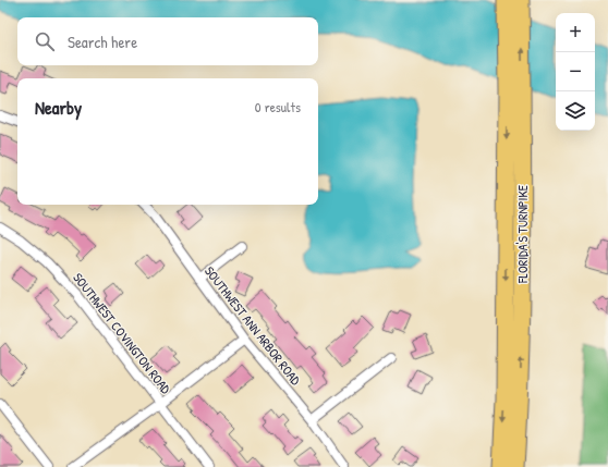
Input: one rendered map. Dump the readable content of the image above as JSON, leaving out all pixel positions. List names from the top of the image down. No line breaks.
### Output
{"streets":{"highway":["FLORIDA'S TURNPIKE"],"street":["SOUTHWEST ANN ARBOR ROAD","SOUTHWEST COVINGTON ROAD"]},"page":{"map_buttons":["+","−"],"search":"Search here","heading":["Nearby","0 results"]}}
